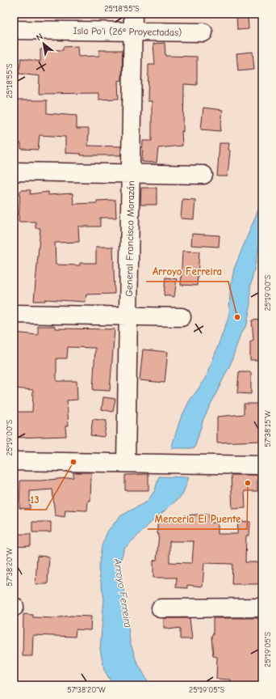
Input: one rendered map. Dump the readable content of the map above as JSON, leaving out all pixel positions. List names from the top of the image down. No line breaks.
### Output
{"streets":{"street":["Isla Po'i (26ª Proyectadas)","General Francisco Morazán"]},"crossings":[["Isla Po'i (26ª Proyectadas)","General Francisco Morazán"]],"water":["Arroyo Ferreira"],"places":["Arroyo Ferreira","13","Merceria El Puente"],"north":"top left","coordinates":["25°18'55\"S","25°19'00\"S","57°38'15\"W","57°38'20\"W","25°19'05\"S"]}
